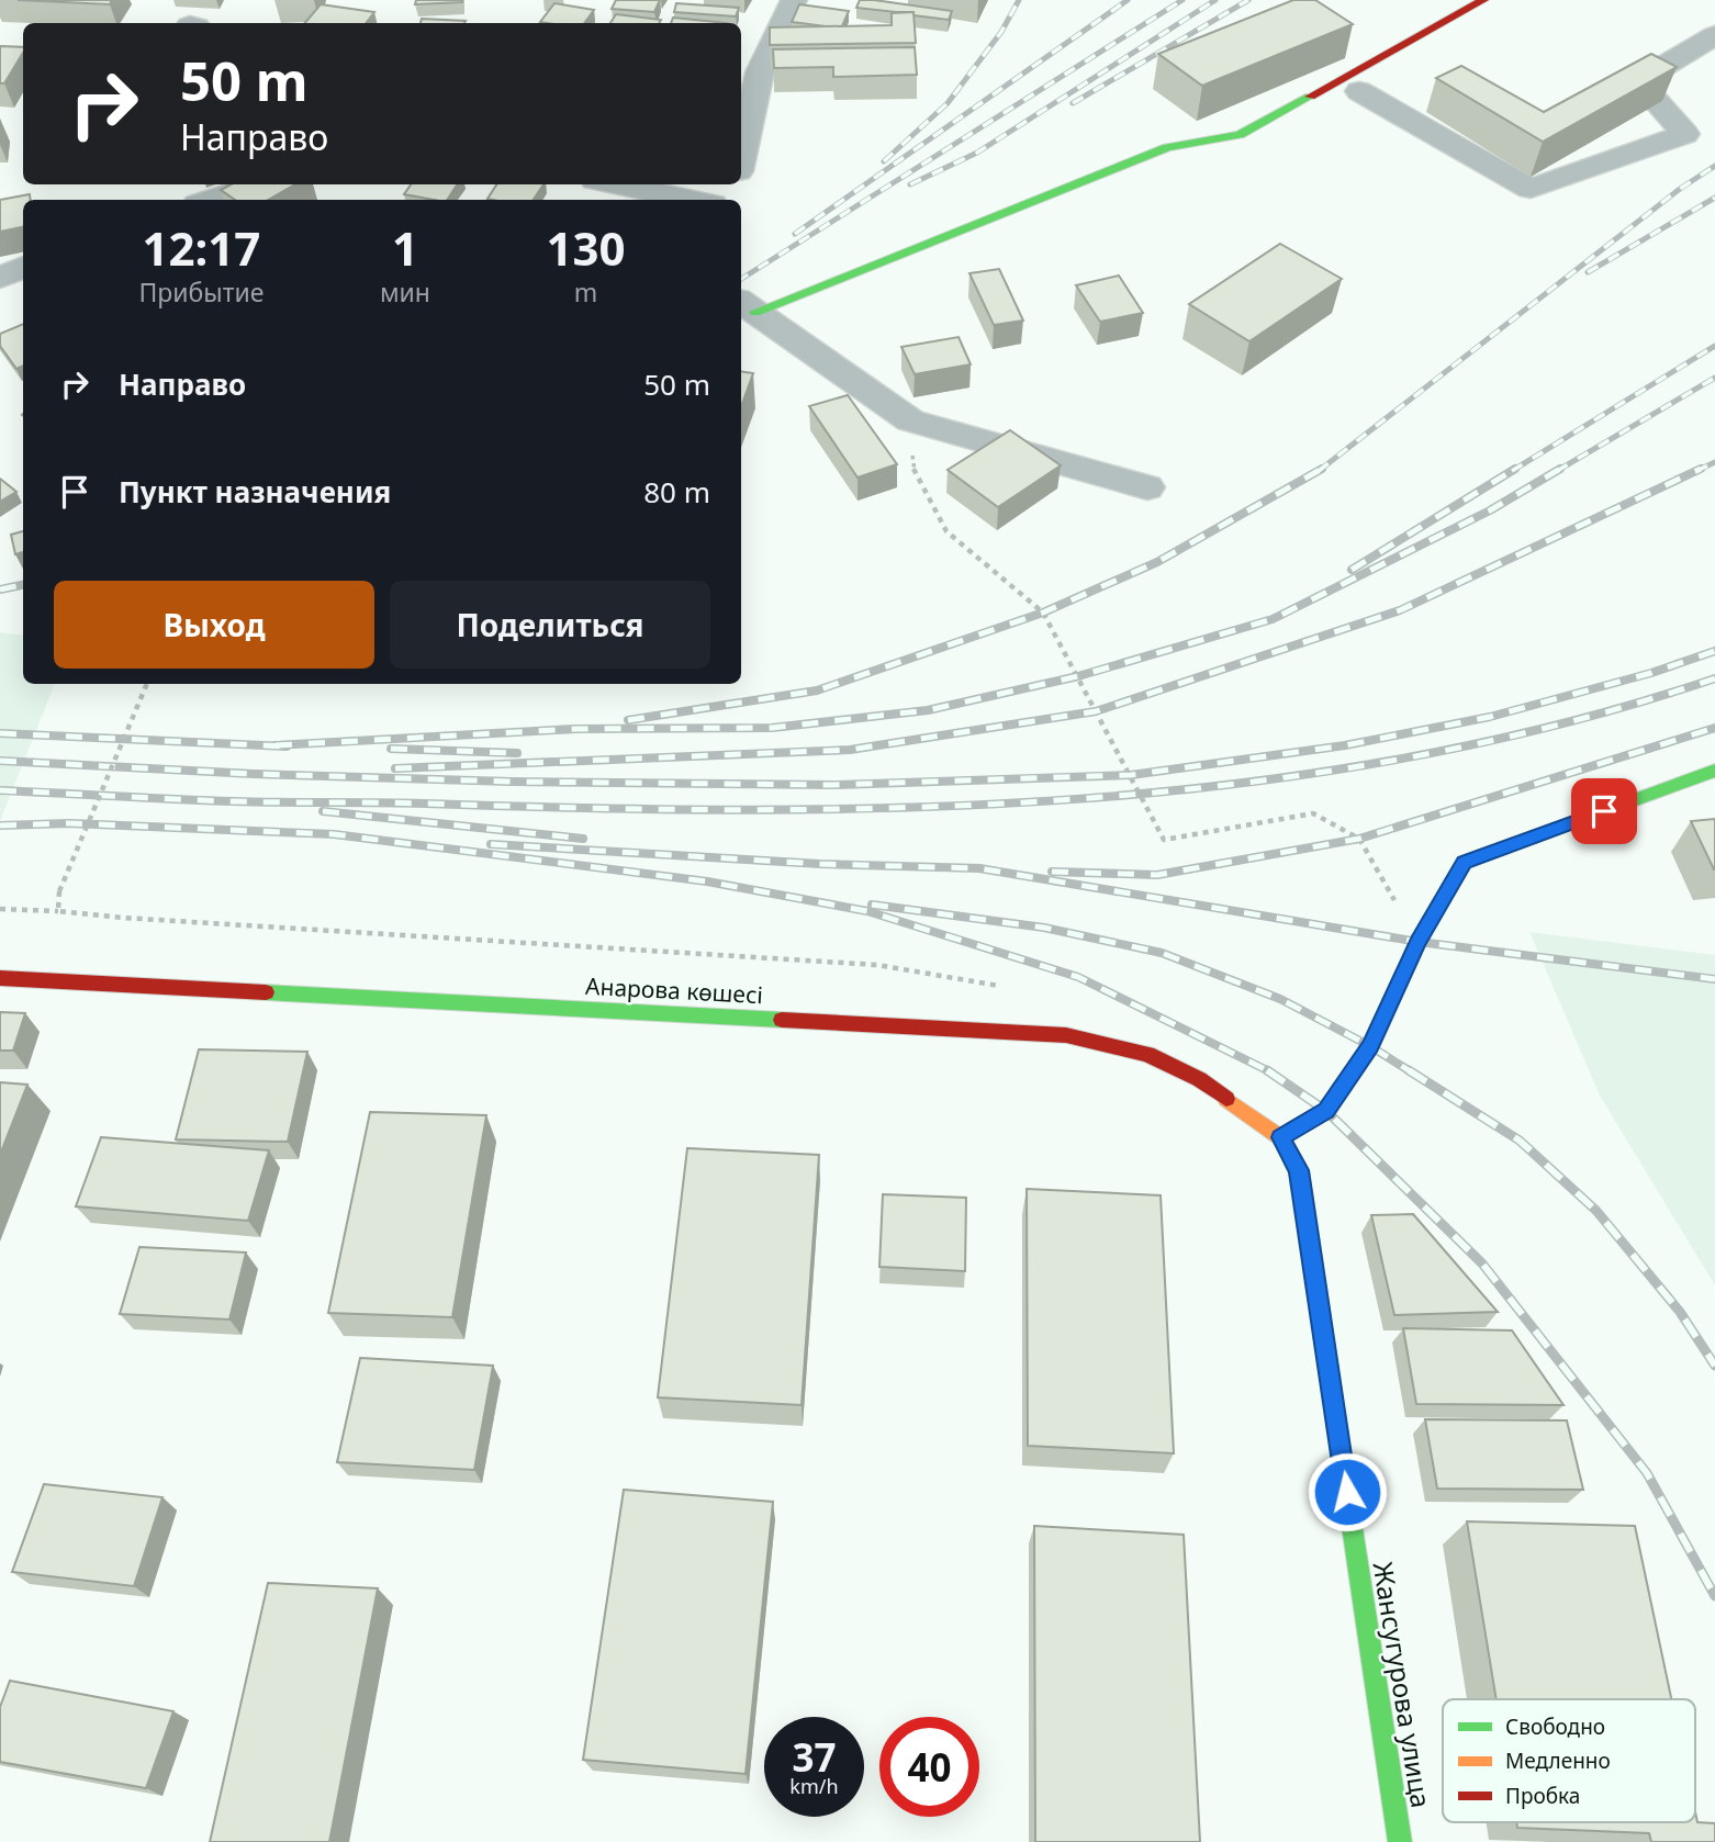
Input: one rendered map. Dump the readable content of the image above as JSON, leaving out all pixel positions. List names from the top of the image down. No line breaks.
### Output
{"streets":{"street":["Анарова көшесі","Жансугурова улица"]},"crossings":[["Анарова көшесі","Жансугурова улица"]],"legend":["Свободно","Медленно","Пробка"],"page":{"turn":["50 m","Направо"],"eta":["12:17","Прибытие","1","мин","130","m"],"list":[{"name":"Направо","value":"50 m"},{"name":"Пункт назначения","value":"80 m"}],"buttons":["Выход","Поделиться"],"speed":"37 km/h","limit":"40"}}
